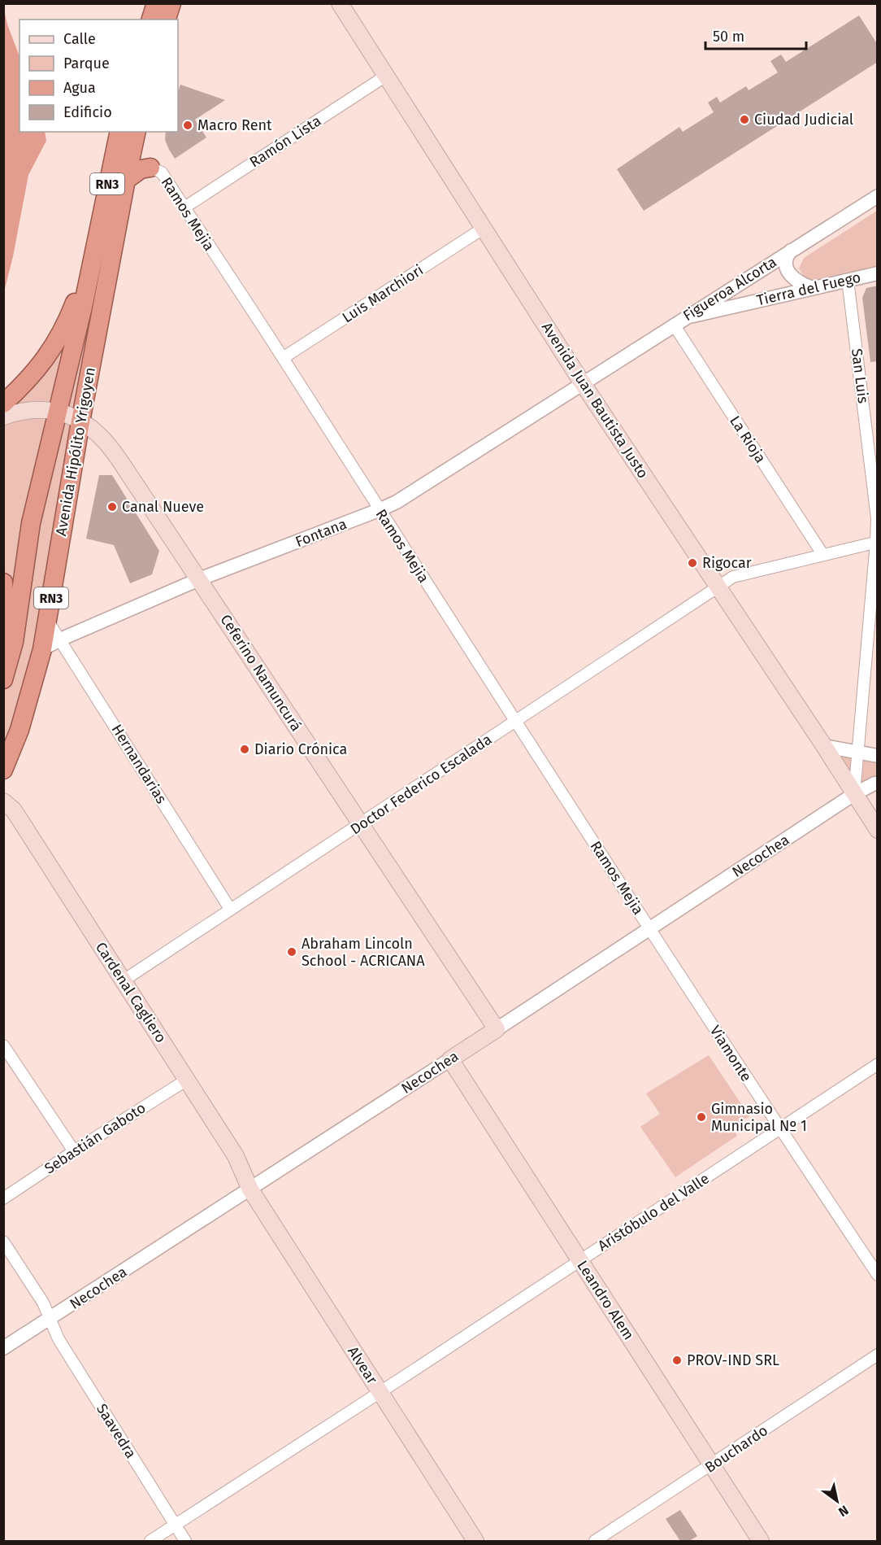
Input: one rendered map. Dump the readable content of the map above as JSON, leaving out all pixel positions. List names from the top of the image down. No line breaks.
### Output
{"streets":{"highway":["RN3","Avenida Hipólito Yrigoyen"],"main road":["Avenida Juan Bautista Justo","Ceferino Namuncurá","Necochea","Cardenal Cagliero","Leandro Alem","Alvear"],"street":["Ramón Lista","Ramos Mejia","Figueroa Alcorta","Tierra del Fuego","Luis Marchiori","San Luis","La Rioja","Fontana","Hernandarias","Doctor Federico Escalada","Viamonte","Sebastián Gaboto","Aristóbulo del Valle","Saavedra","Bouchardo"]},"crossings":[["Ramón Lista","Ramos Mejia"],["Ramón Lista","Avenida Juan Bautista Justo"],["Ramos Mejia","Luis Marchiori"],["Ramos Mejia","Fontana"],["Ramos Mejia","Doctor Federico Escalada"],["Ramos Mejia","Necochea"],["Ramos Mejia","Viamonte"],["Figueroa Alcorta","Tierra del Fuego"],["Figueroa Alcorta","Avenida Juan Bautista Justo"],["Figueroa Alcorta","La Rioja"],["Figueroa Alcorta","Fontana"],["Tierra del Fuego","San Luis"],["Tierra del Fuego","La Rioja"],["Luis Marchiori","Avenida Juan Bautista Justo"],["San Luis","Avenida Juan Bautista Justo"],["San Luis","Doctor Federico Escalada"],["San Luis","Necochea"],["Avenida Juan Bautista Justo","Fontana"],["Avenida Juan Bautista Justo","Doctor Federico Escalada"],["Avenida Juan Bautista Justo","Necochea"],["La Rioja","Doctor Federico Escalada"],["Avenida Hipólito Yrigoyen","Fontana"],["Avenida Hipólito Yrigoyen","Ceferino Namuncurá"],["Avenida Hipólito Yrigoyen","Hernandarias"],["Fontana","Ceferino Namuncurá"],["Fontana","Hernandarias"],["Ceferino Namuncurá","Doctor Federico Escalada"],["Ceferino Namuncurá","Necochea"],["Hernandarias","Doctor Federico Escalada"],["Doctor Federico Escalada","Cardenal Cagliero"],["Necochea","Cardenal Cagliero"],["Necochea","Viamonte"],["Necochea","Leandro Alem"],["Necochea","Alvear"],["Necochea","Saavedra"],["Cardenal Cagliero","Sebastián Gaboto"],["Cardenal Cagliero","Alvear"],["Viamonte","Aristóbulo del Valle"],["Aristóbulo del Valle","Leandro Alem"],["Aristóbulo del Valle","Alvear"],["Aristóbulo del Valle","Saavedra"],["Leandro Alem","Bouchardo"]],"places":["Ciudad Judicial","Macro Rent","Canal Nueve","Rigocar","Diario Crónica","Abraham Lincoln School - ACRICANA","Gimnasio Municipal Nº 1","PROV-IND SRL"],"legend":["Calle","Parque","Agua","Edificio"],"scale_bar":"50 m","north":"bottom right"}
